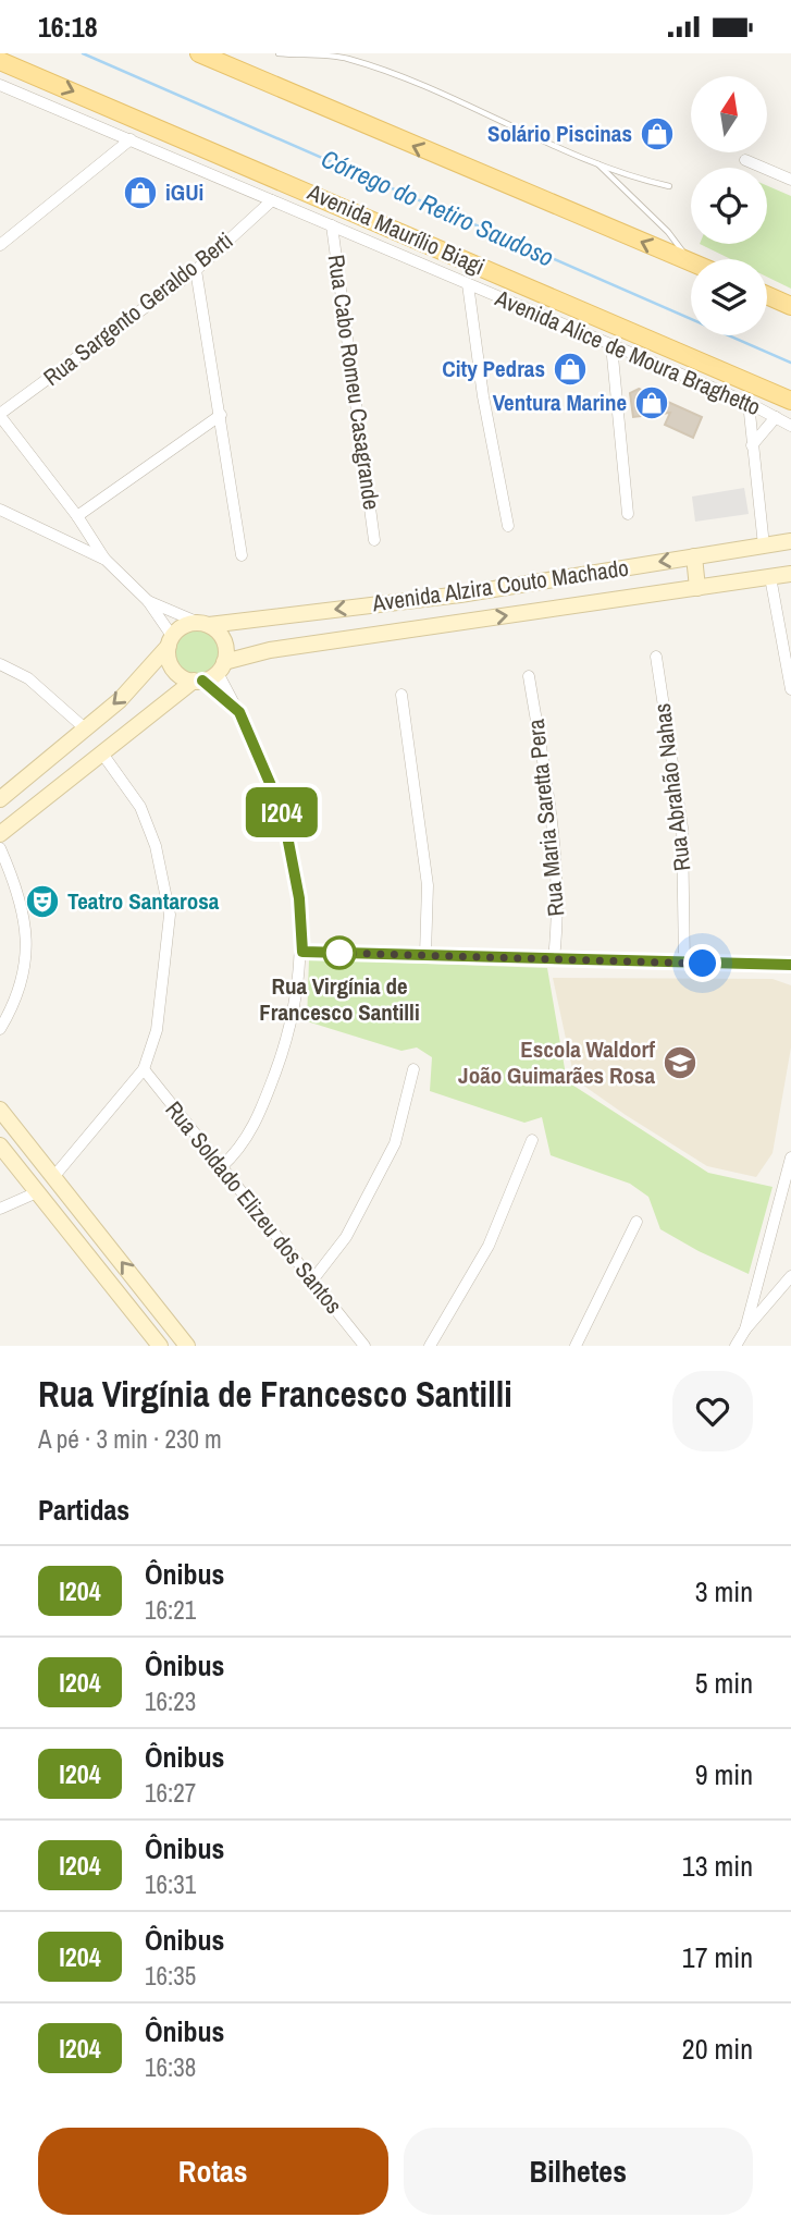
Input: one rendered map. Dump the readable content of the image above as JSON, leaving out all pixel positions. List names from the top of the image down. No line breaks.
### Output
{"streets":{"main road":["Avenida Maurílio Biagi"],"street":["Rua Sargento Geraldo Berti","Avenida Alice de Moura Braghetto","Rua Cabo Romeu Casagrande","Avenida Alzira Couto Machado","Rua Abrahão Nahas","Rua Maria Saretta Pera","Rua Soldado Elizeu dos Santos"]},"crossings":[["Rua Sargento Geraldo Berti","Avenida Alice de Moura Braghetto"],["Avenida Alice de Moura Braghetto","Rua Cabo Romeu Casagrande"]],"water":["Córrego do Retiro Saudoso"],"places":{"shop":["Solário Piscinas","iGUi","City Pedras","Ventura Marine"],"theatre":["Teatro Santarosa"],"other":["Rua Virgínia de Francesco Santilli"],"school or university":["Escola Waldorf João Guimarães Rosa"]},"lines":["bus line I204"],"north":"top","page":{"status":"16:18","on_map":"I204","heading":[["Rua Virgínia de Francesco Santilli","A pé · 3 min · 230 m"],"Partidas"],"list":[{"mark":"I204","name":"Ônibus","note":"16:21","value":"3 min"},{"mark":"I204","name":"Ônibus","note":"16:23","value":"5 min"},{"mark":"I204","name":"Ônibus","note":"16:27","value":"9 min"},{"mark":"I204","name":"Ônibus","note":"16:31","value":"13 min"},{"mark":"I204","name":"Ônibus","note":"16:35","value":"17 min"},{"mark":"I204","name":"Ônibus","note":"16:38","value":"20 min"}],"buttons":["Rotas","Bilhetes"]}}
